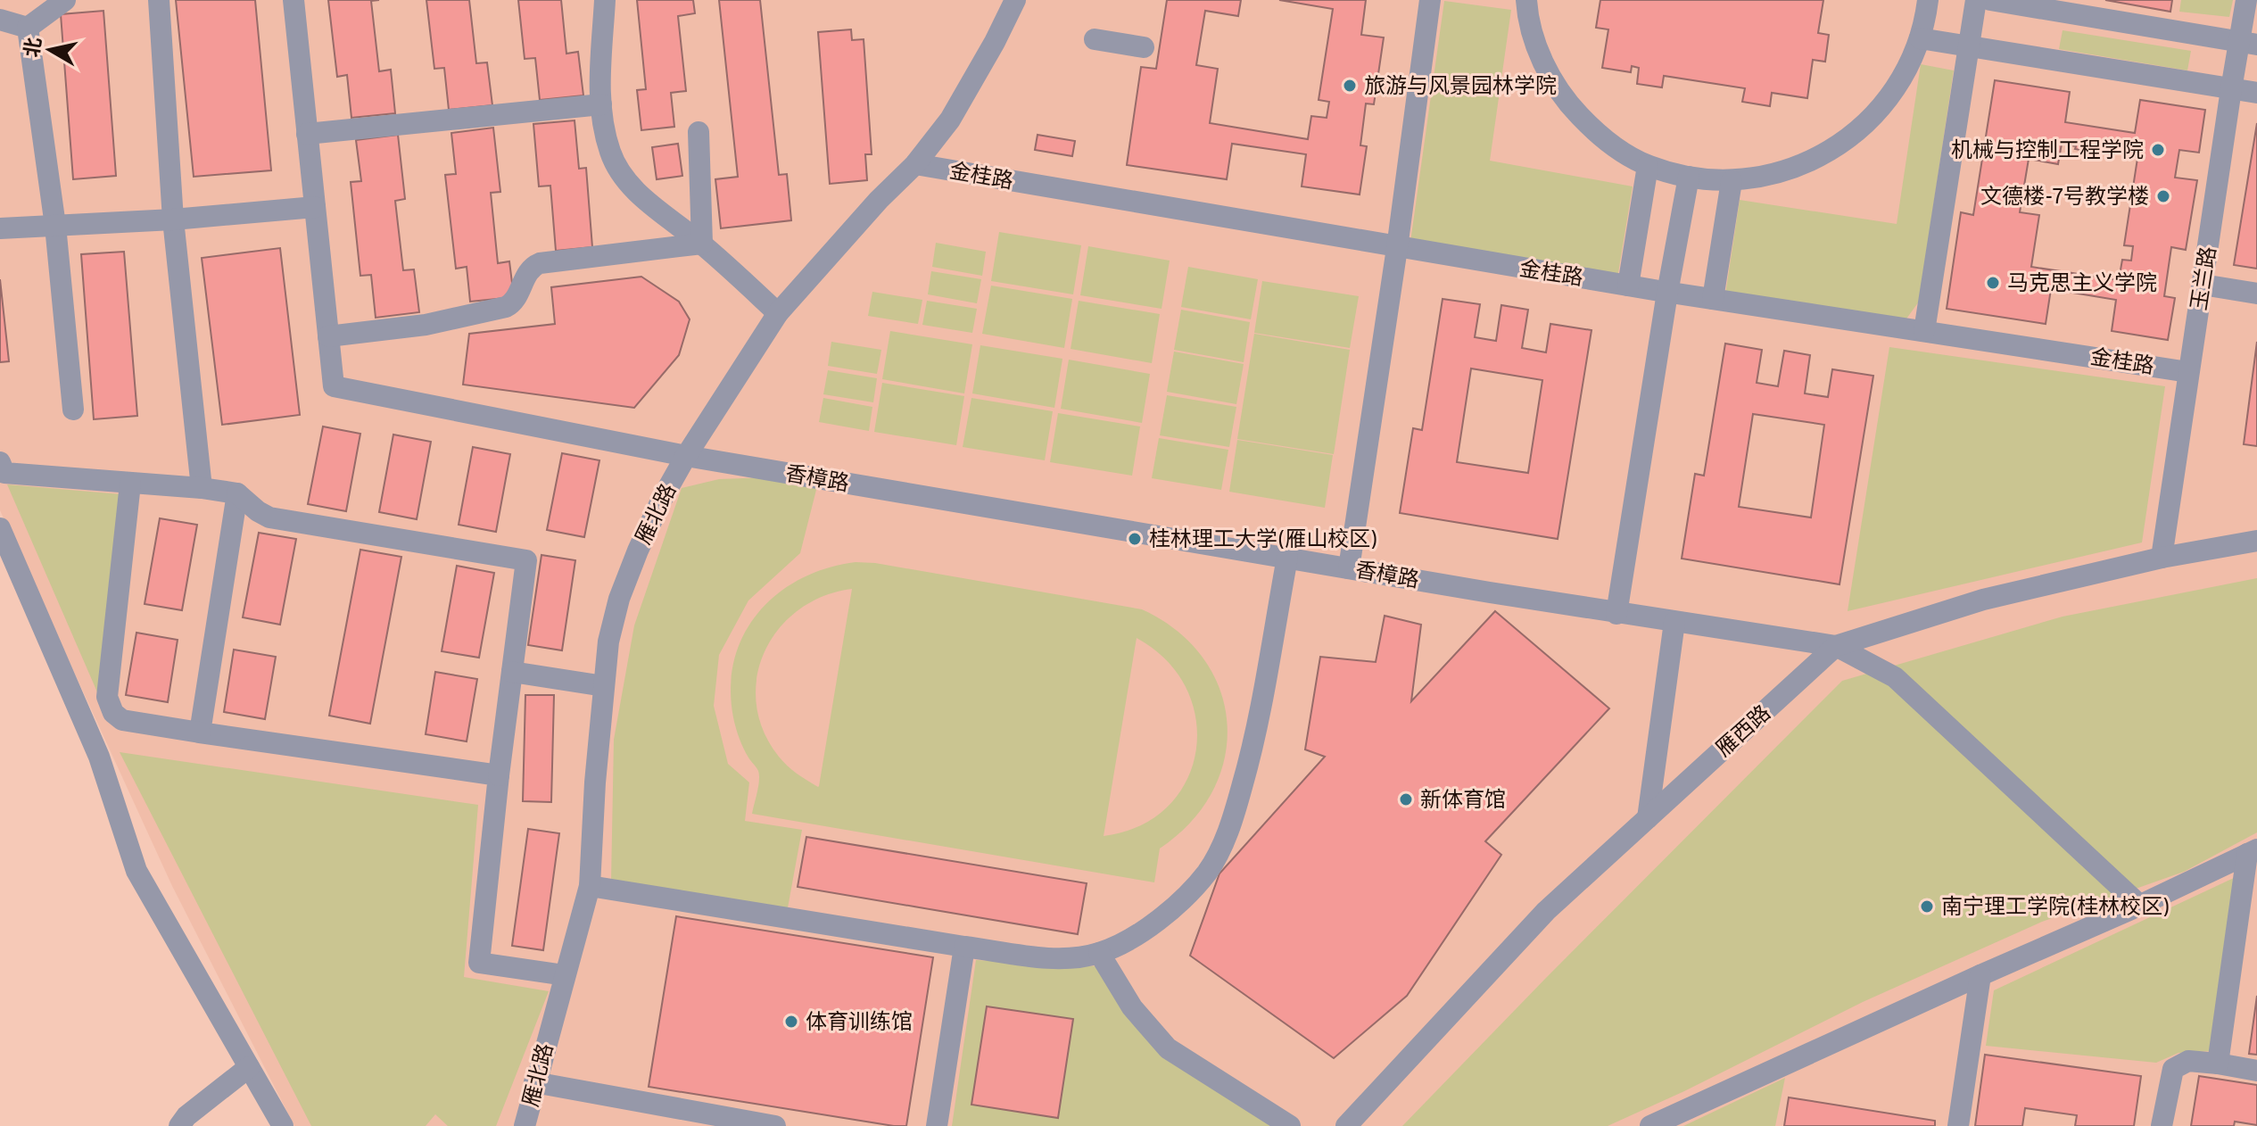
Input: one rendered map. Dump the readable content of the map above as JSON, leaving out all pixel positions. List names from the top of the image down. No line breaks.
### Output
{"streets":{"street":["金桂路","玉兰路","香樟路","雁北路","雁西路"]},"crossings":[["金桂路","玉兰路"],["金桂路","雁北路"],["玉兰路","雁西路"],["香樟路","雁北路"],["香樟路","雁西路"]],"places":["旅游与风景园林学院","机械与控制工程学院","文德楼-7号教学楼","马克思主义学院","桂林理工大学(雁山校区)","新体育馆","南宁理工学院(桂林校区)","体育训练馆"],"north":"left"}
